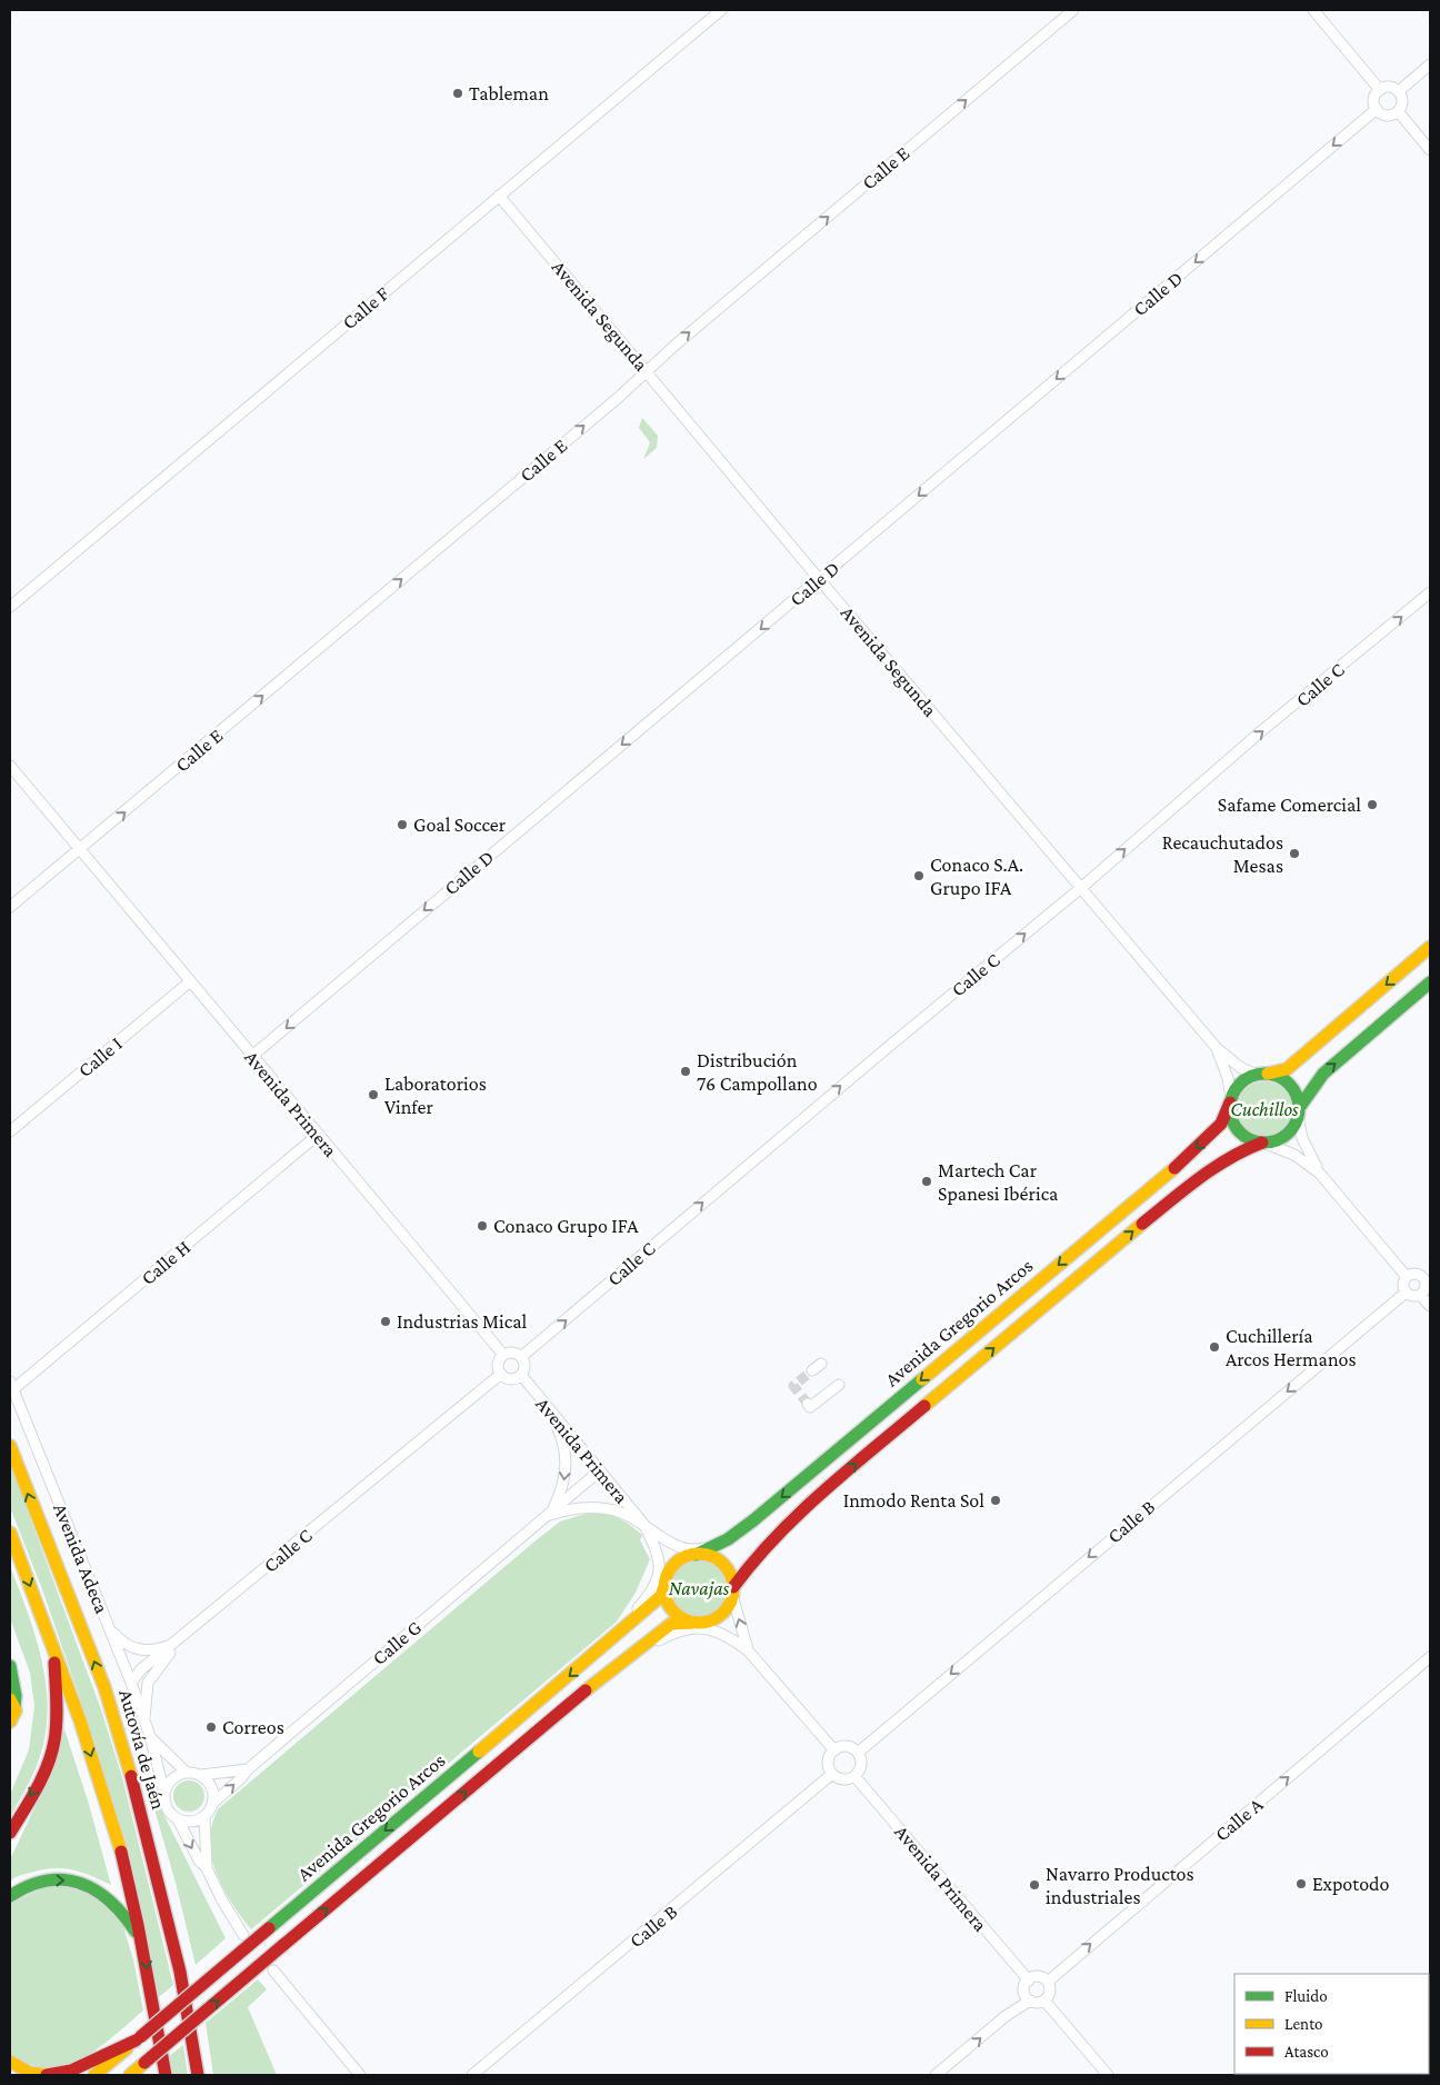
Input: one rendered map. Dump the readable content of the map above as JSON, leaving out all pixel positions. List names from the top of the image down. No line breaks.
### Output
{"streets":{"main road":["Avenida Gregorio Arcos","Autovía de Jaén"],"street":["Calle E","Calle D","Calle F","Avenida Segunda","Calle C","Calle I","Avenida Primera","Calle H","Calle B","Avenida Adeca","Calle G","Calle A"]},"crossings":[["Calle E","Avenida Segunda"],["Calle E","Avenida Primera"],["Calle D","Avenida Segunda"],["Calle D","Avenida Primera"],["Calle F","Avenida Segunda"],["Avenida Segunda","Calle C"],["Avenida Segunda","Avenida Gregorio Arcos"],["Calle C","Avenida Primera"],["Calle C","Avenida Adeca"],["Calle I","Avenida Primera"],["Avenida Primera","Calle H"],["Avenida Primera","Avenida Gregorio Arcos"],["Avenida Primera","Calle B"],["Avenida Primera","Calle G"],["Avenida Primera","Calle A"],["Calle H","Avenida Adeca"],["Avenida Adeca","Calle G"]],"one_way":["Calle E","Calle D","Calle C","Calle B","Calle A"],"parks":["Cuchillos","Navajas"],"places":["Tableman","Safame Comercial","Goal Soccer","Recauchutados Mesas","Conaco S.A. Grupo IFA","Distribución 76 Campollano","Laboratorios Vinfer","Martech Car Spanesi Ibérica","Conaco Grupo IFA","Industrias Mical","Cuchillería Arcos Hermanos","Inmodo Renta Sol","Correos","Expotodo","Navarro Productos industriales"],"legend":["Fluido","Lento","Atasco"]}
